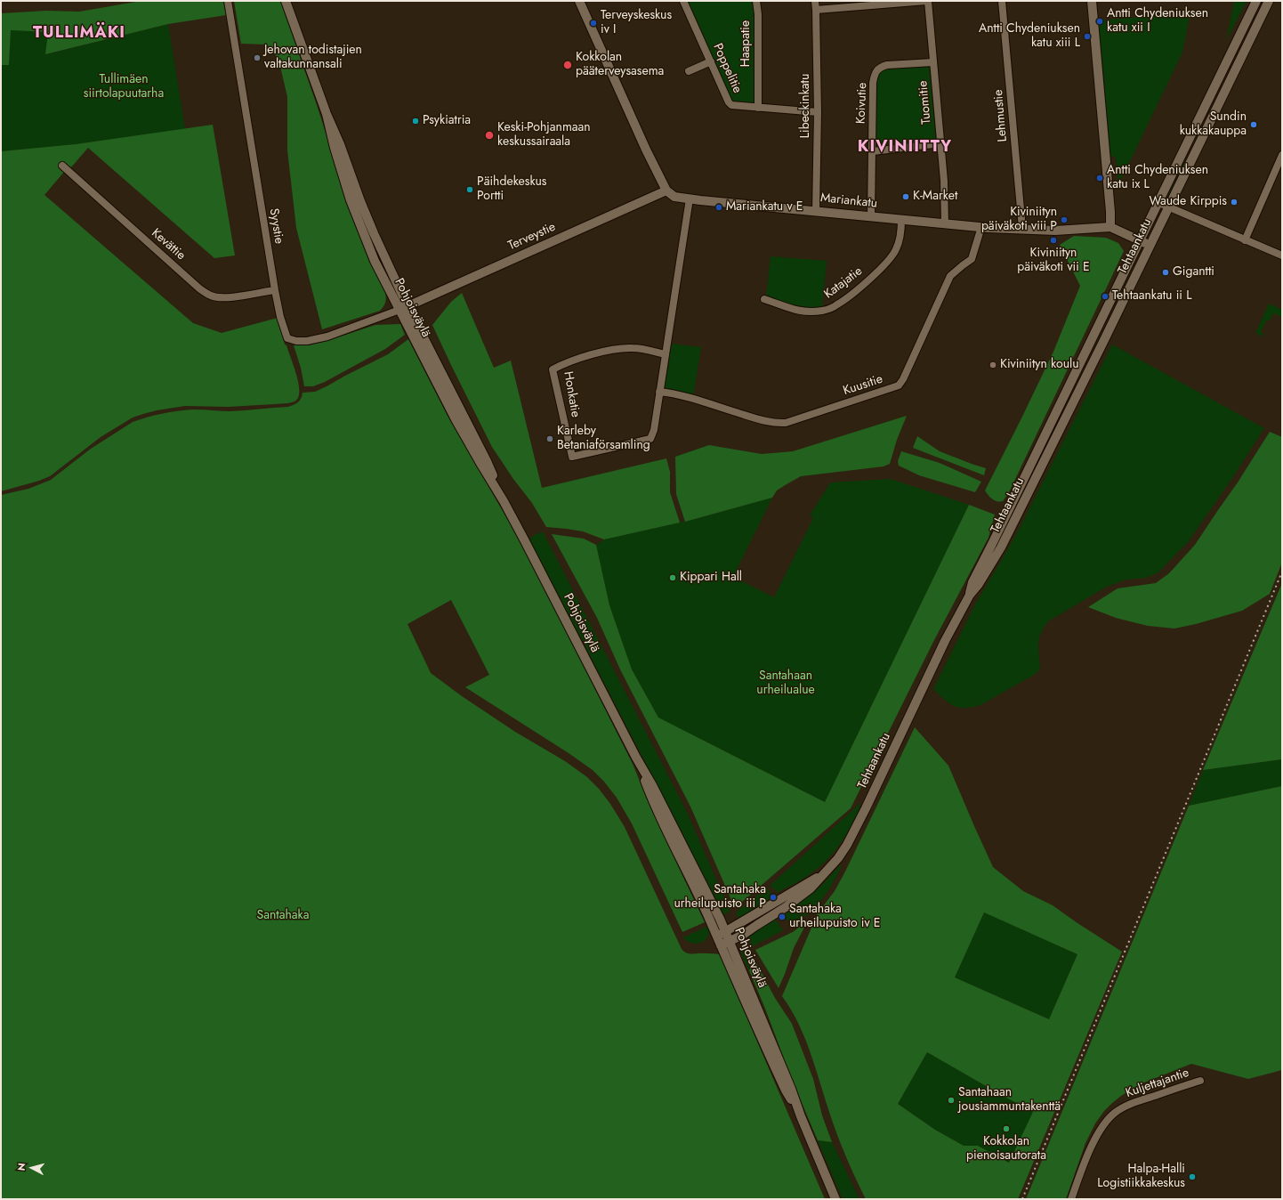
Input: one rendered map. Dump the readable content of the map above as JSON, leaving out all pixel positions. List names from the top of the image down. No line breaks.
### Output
{"streets":{"main road":["Mariankatu","Terveystie","Tehtaankatu","Pohjoisväylä"],"street":["Haapatie","Poppelitie","Tuomitie","Koivutie","Libeckinkatu","Lehmustie","Syystie","Kevättie","Katajatie","Kuusitie","Honkatie","Kuljettajantie"]},"crossings":[["Haapatie","Poppelitie"],["Poppelitie","Libeckinkatu"],["Tuomitie","Koivutie"],["Tuomitie","Mariankatu"],["Koivutie","Mariankatu"],["Libeckinkatu","Mariankatu"],["Lehmustie","Mariankatu"],["Mariankatu","Terveystie"],["Mariankatu","Tehtaankatu"],["Mariankatu","Katajatie"],["Mariankatu","Kuusitie"],["Mariankatu","Honkatie"],["Syystie","Terveystie"],["Syystie","Kevättie"],["Syystie","Pohjoisväylä"],["Terveystie","Pohjoisväylä"],["Tehtaankatu","Pohjoisväylä"],["Kuusitie","Honkatie"]],"districts":["TULLIMÄKI","KIVINIITTY"],"parks":["Tullimäen siirtolapuutarha","Santahaan urheilualue","Santahaka"],"places":["Antti Chydeniuksen katu xii I","Terveyskeskus iv I","Antti Chydeniuksen katu xiii L","Jehovan todistajien valtakunnansali","Kokkolan pääterveysasema","Psykiatria","Sundin kukkakauppa","Keski-Pohjanmaan keskussairaala","Antti Chydeniuksen katu ix L","Päihdekeskus Portti","K-Market","Waude Kirppis","Mariankatu v E","Kiviniityn päiväkoti viii P","Kiviniityn päiväkoti vii E","Gigantti","Tehtaankatu ii L","Kiviniityn koulu","Karleby Betaniaförsamling","Kippari Hall","Santahaka urheilupuisto iii P","Santahaka urheilupuisto iv E","Santahaan jousiammuntakenttä","Kokkolan pienoisautorata","Halpa-Halli Logistiikkakeskus"],"north":"left"}
